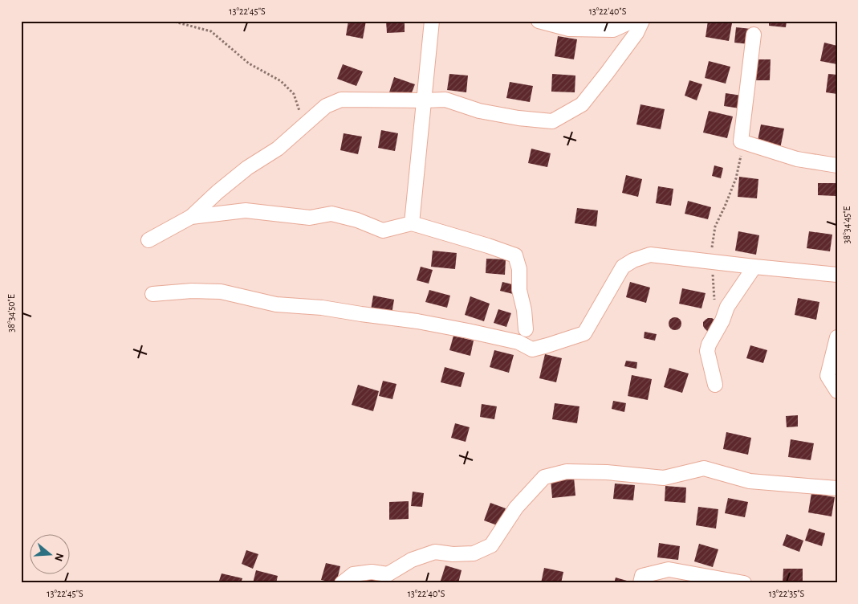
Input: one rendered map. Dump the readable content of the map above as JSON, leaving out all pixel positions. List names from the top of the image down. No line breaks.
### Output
{"north":"right","coordinates":["13°22'45\"S","13°22'40\"S","38°34'45\"E","38°34'50\"E","13°22'35\"S"]}
